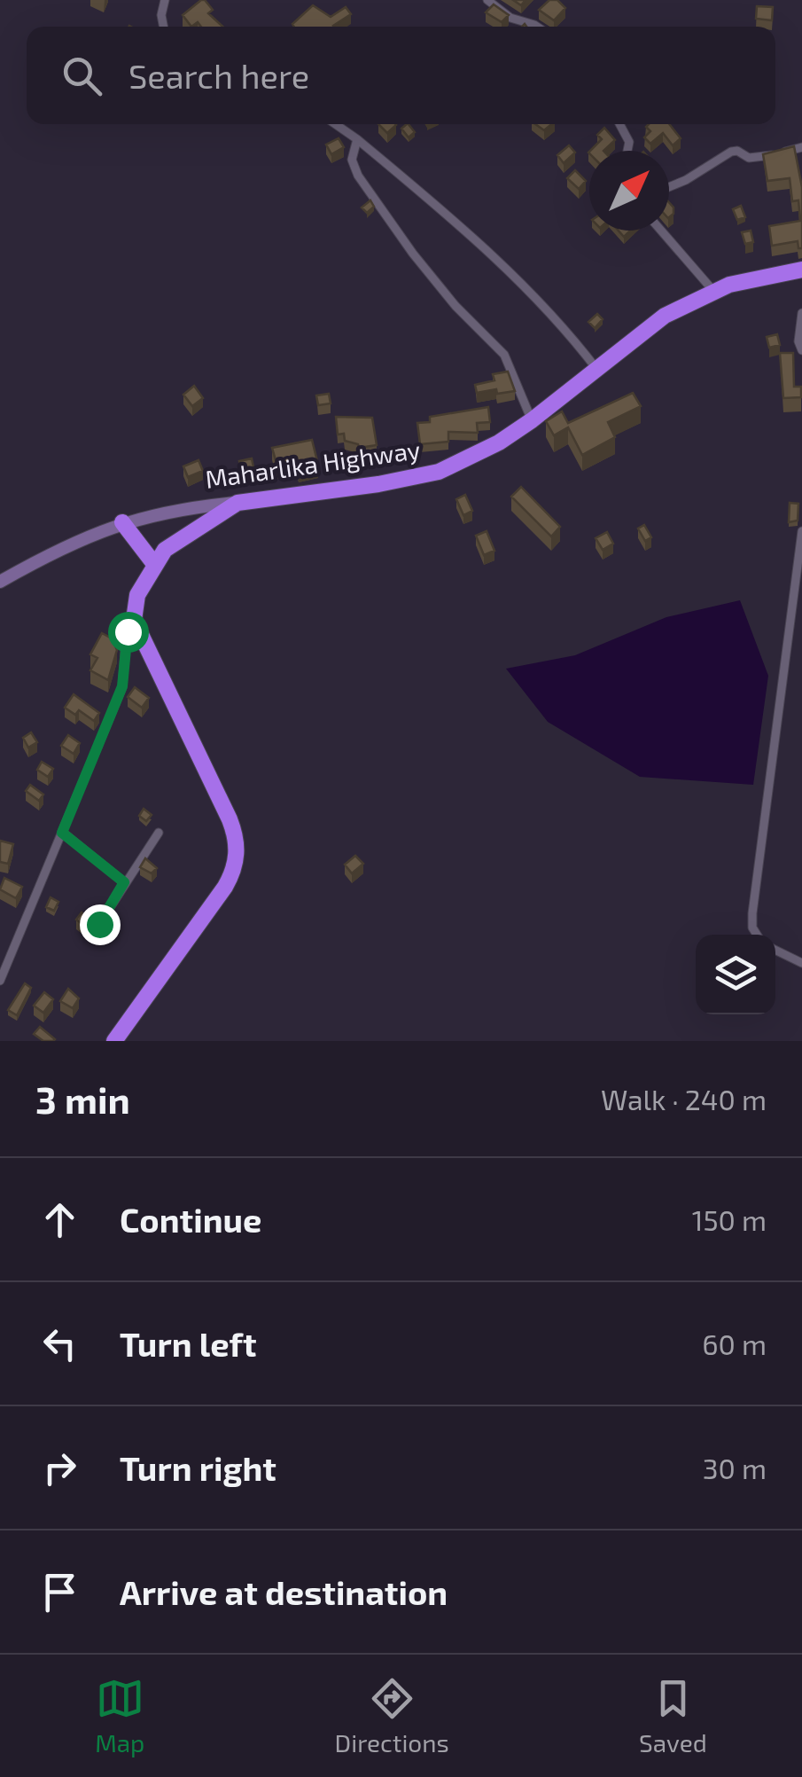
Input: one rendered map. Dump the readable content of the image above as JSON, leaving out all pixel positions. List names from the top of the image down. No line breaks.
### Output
{"streets":{"highway":["Maharlika Highway"]},"north":"top right","page":{"search":"Search here","heading":["3 min","Walk · 240 m"],"list":[["Continue","150 m"],["Turn left","60 m"],["Turn right","30 m"],"Arrive at destination"],"nav":["Map","Directions","Saved"]}}
